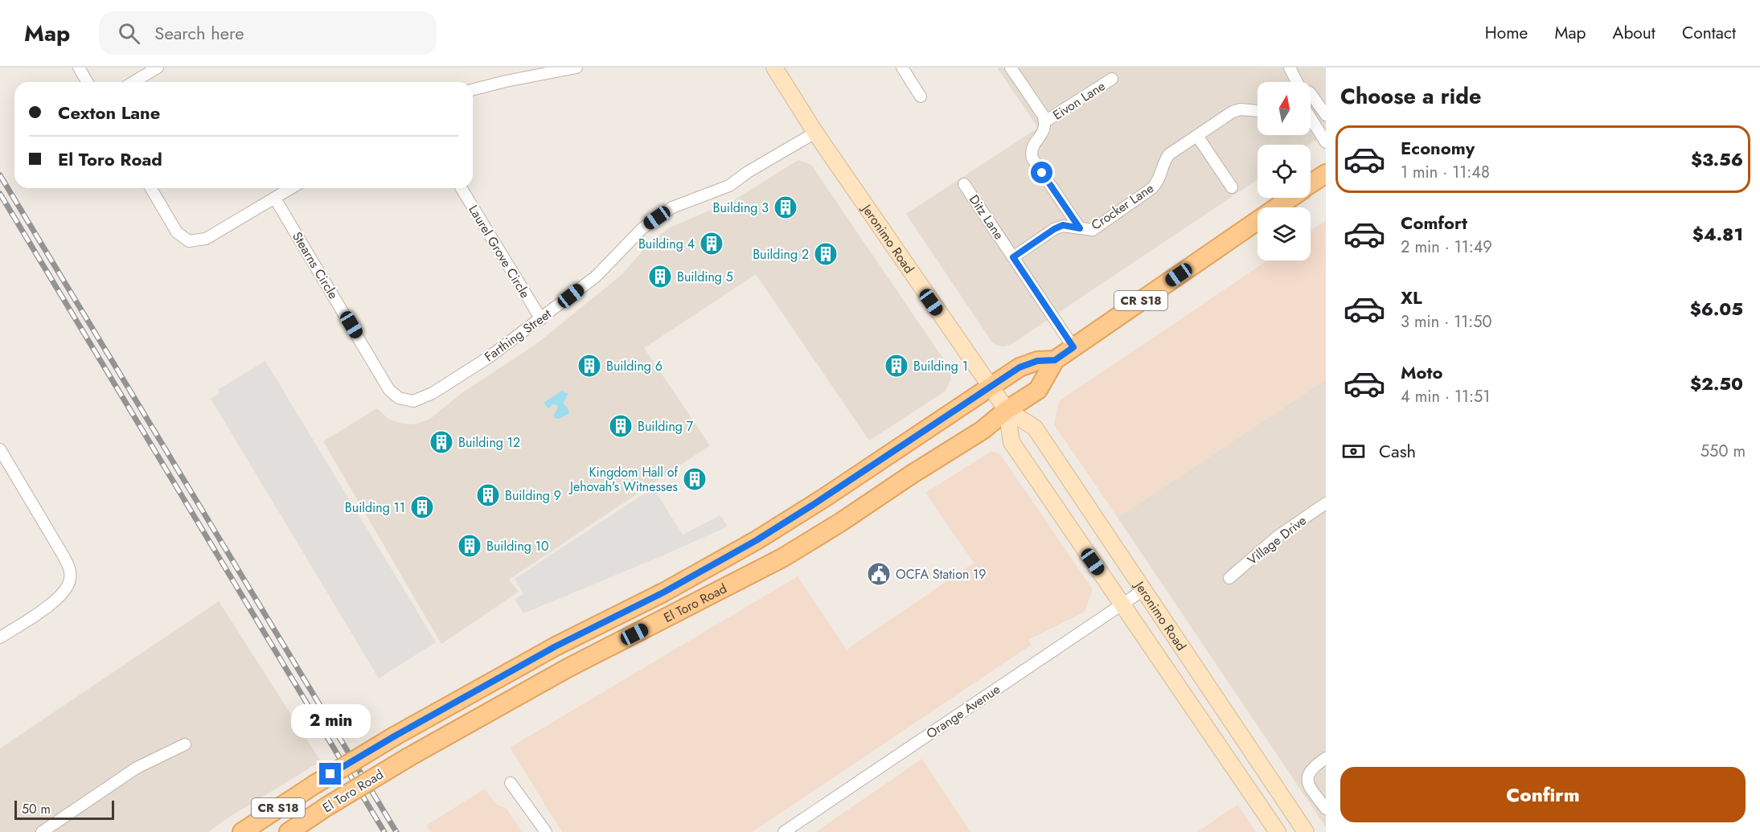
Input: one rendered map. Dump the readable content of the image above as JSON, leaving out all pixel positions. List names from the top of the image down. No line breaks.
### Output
{"streets":{"main road":["Jeronimo Road","CR S18","El Toro Road"],"street":["Eivon Lane","Crocker Lane","Ditz Lane","Laurel Grove Circle","Stearns Circle","Farthing Street","Village Drive","Orange Avenue"]},"crossings":[["Crocker Lane","Ditz Lane"],["Ditz Lane","El Toro Road"],["Jeronimo Road","Farthing Street"],["Jeronimo Road","El Toro Road"],["Jeronimo Road","Orange Avenue"],["Laurel Grove Circle","Farthing Street"],["Stearns Circle","Farthing Street"]],"places":{"building":["Building 3","Building 4","Building 2","Building 5","Building 6","Building 1","Building 7","Building 12","Kingdom Hall of Jehovah's Witnesses","Building 9","Building 11","Building 10"],"public building":["OCFA Station 19"]},"scale_bar":"50 m","north":"top","page":{"header":"Map","search":"Search here","nav":["Home","Map","About","Contact"],"heading":"Choose a ride","banner":["Cexton Lane","El Toro Road"],"list":[{"name":"Economy","note":"1 min · 11:48","value":"$3.56"},{"name":"Comfort","note":"2 min · 11:49","value":"$4.81"},{"name":"XL","note":"3 min · 11:50","value":"$6.05"},{"name":"Moto","note":"4 min · 11:51","value":"$2.50"}],"pay":["Cash","550 m"],"bubble":"2 min","buttons":"Confirm","scale":"50 m"}}
